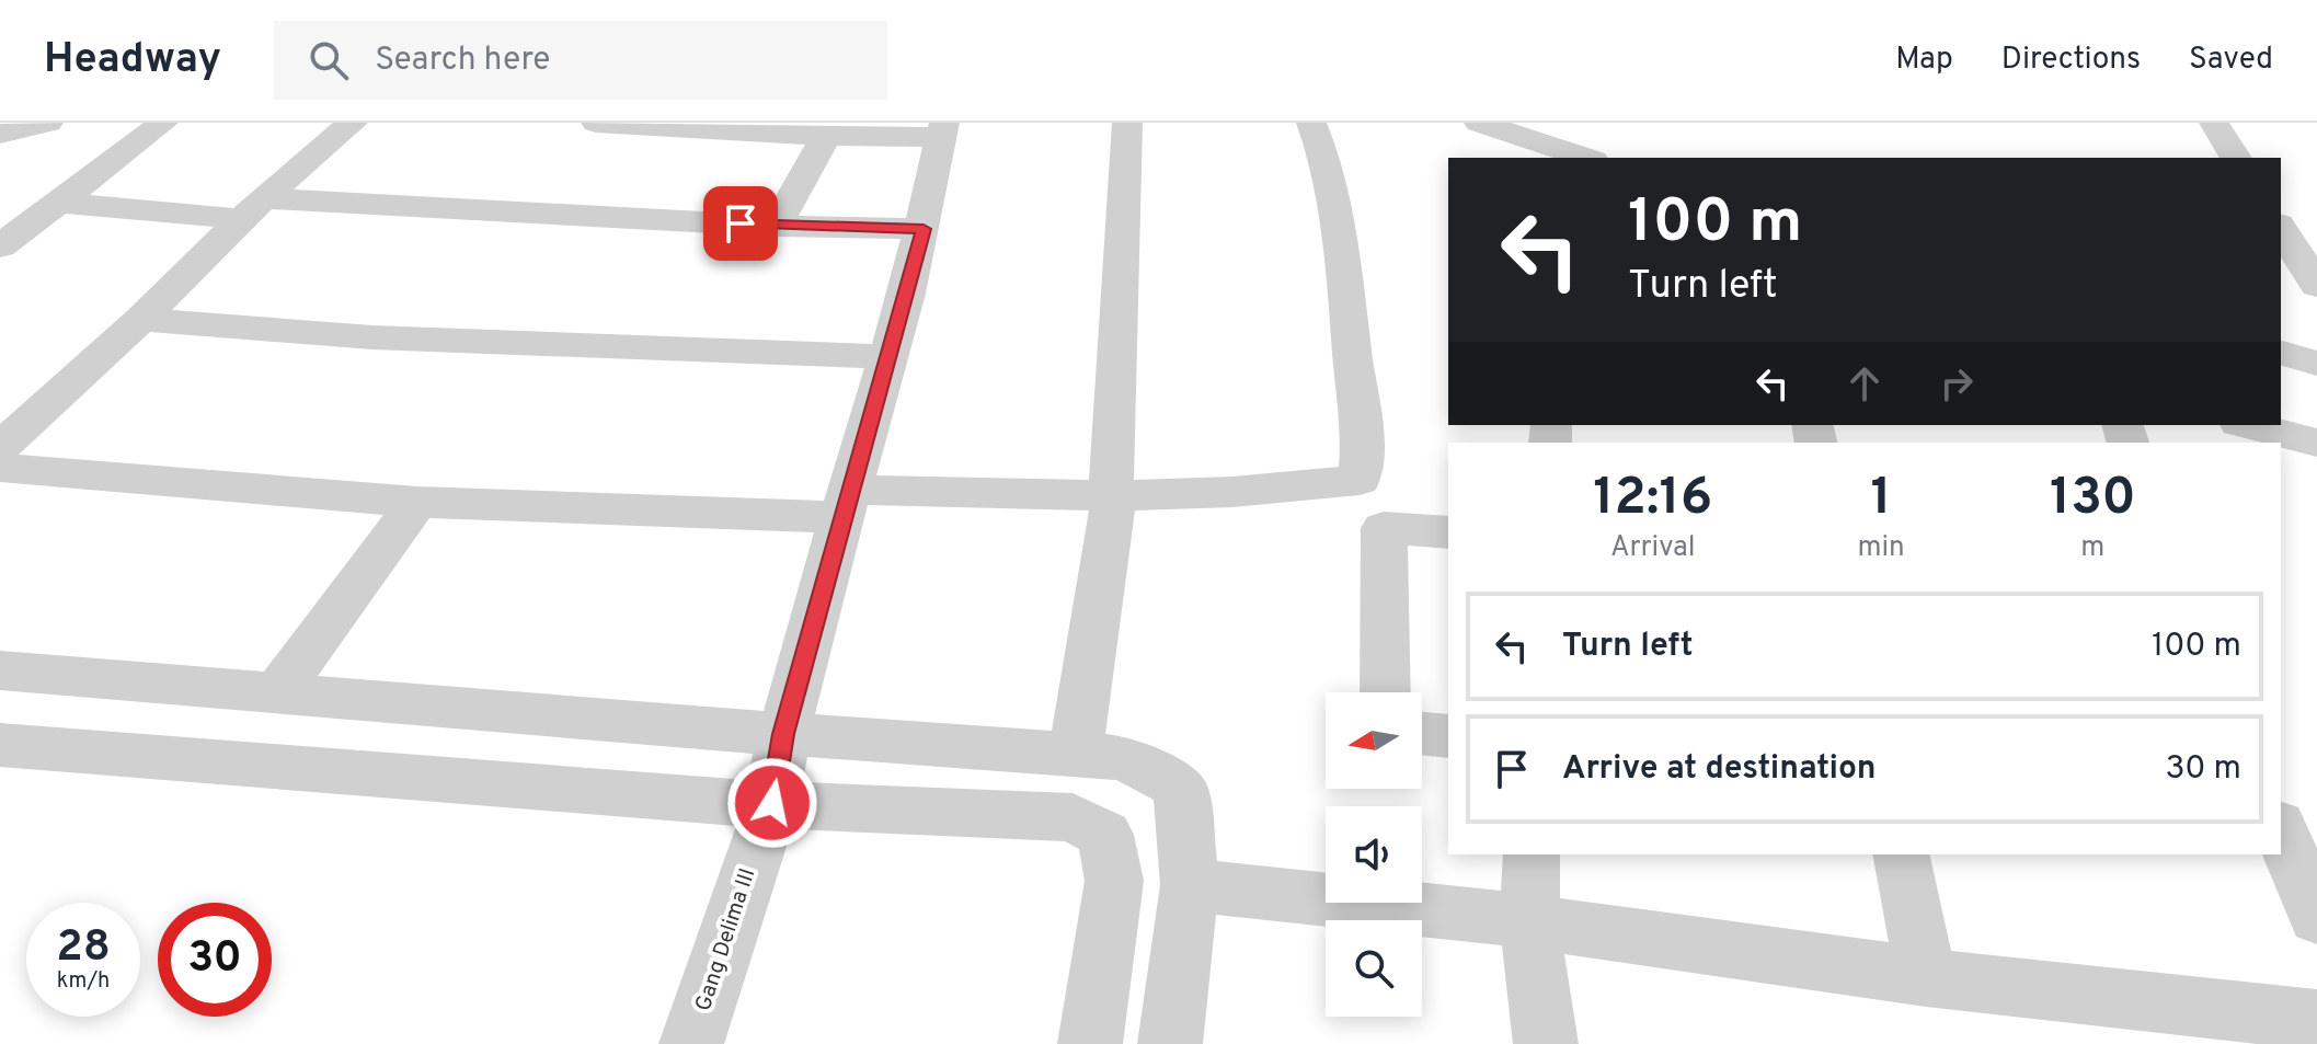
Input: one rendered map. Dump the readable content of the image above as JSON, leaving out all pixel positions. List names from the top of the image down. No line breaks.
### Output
{"streets":{"street":["Gang Delima III"]},"north":"left","page":{"header":"Headway","search":"Search here","nav":["Map","Directions","Saved"],"turn":["100 m","Turn left"],"eta":["12:16","Arrival","1","min","130","m"],"list":[{"name":"Turn left","value":"100 m"},{"name":"Arrive at destination","value":"30 m"}],"speed":"28 km/h","limit":"30"}}
